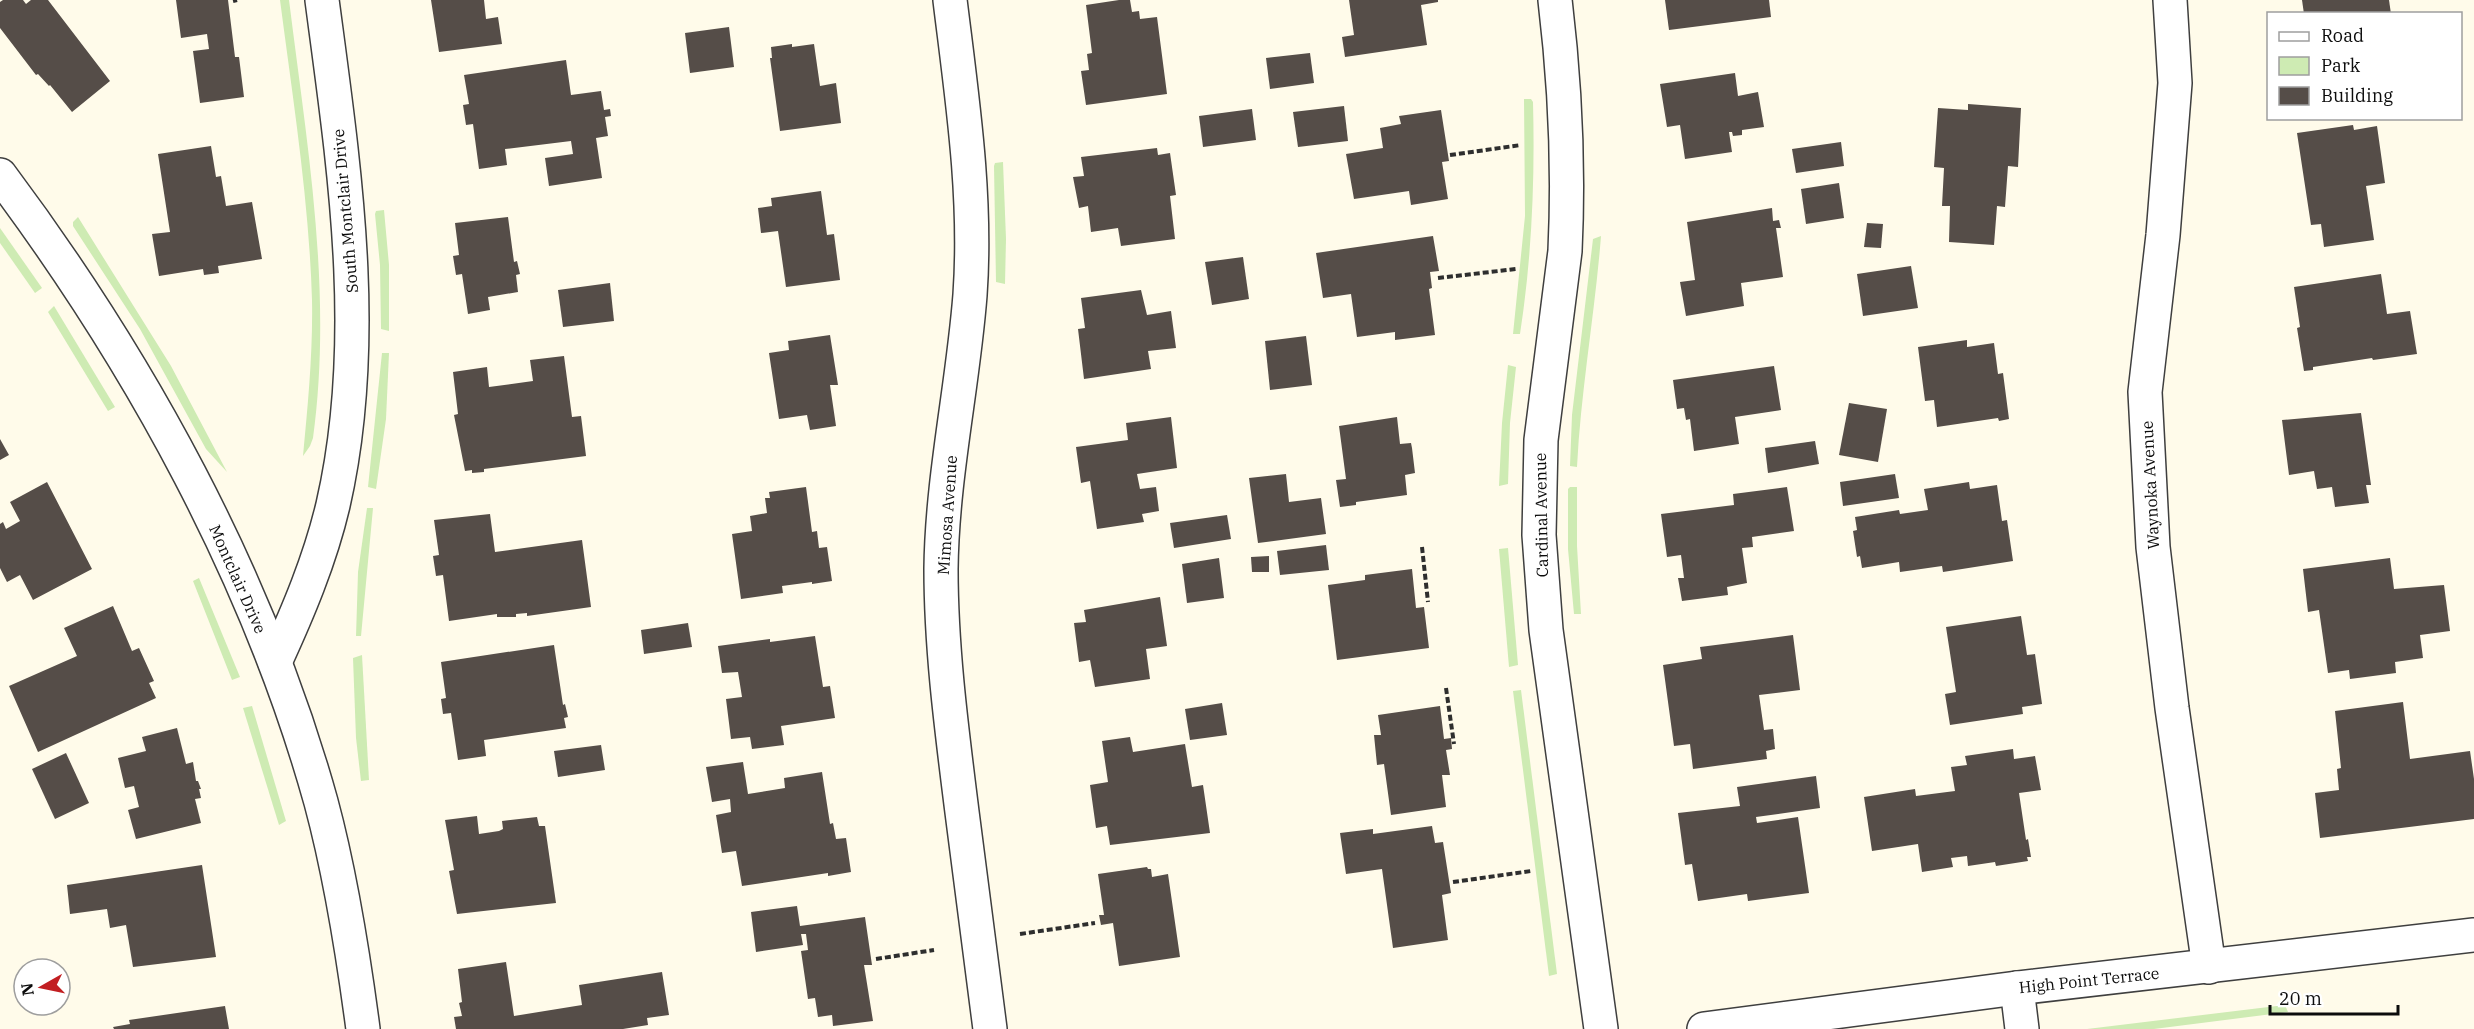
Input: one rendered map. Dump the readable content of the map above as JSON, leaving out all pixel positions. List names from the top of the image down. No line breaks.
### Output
{"streets":{"street":["South Montclair Drive","Waynoka Avenue","Mimosa Avenue","Cardinal Avenue","Montclair Drive","High Point Terrace"]},"crossings":[["South Montclair Drive","Montclair Drive"],["Waynoka Avenue","High Point Terrace"]],"legend":["Road","Park","Building"],"scale_bar":"20 m","north":"left"}
